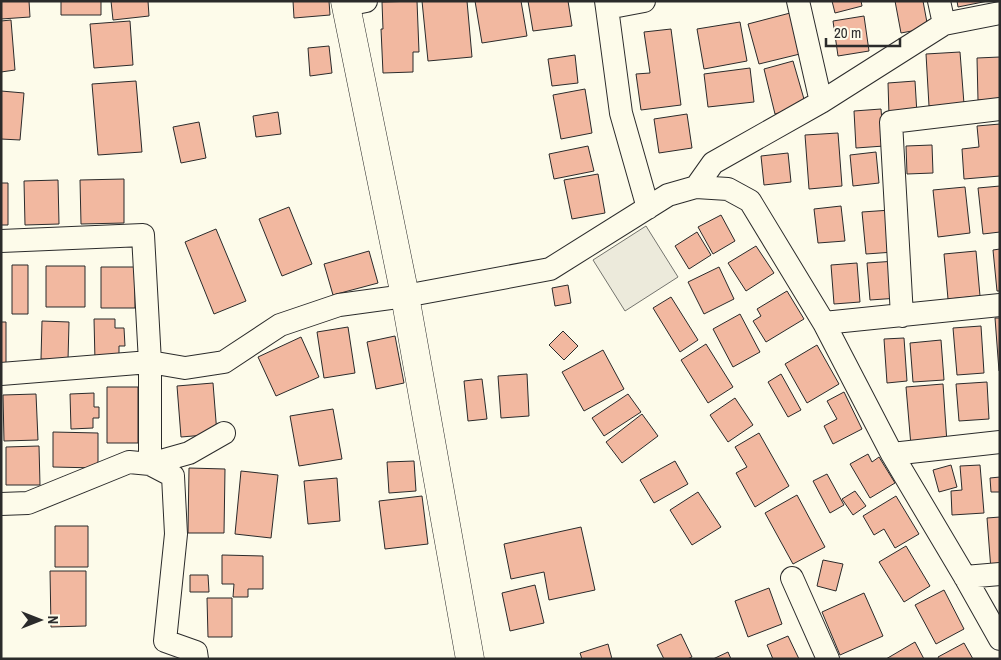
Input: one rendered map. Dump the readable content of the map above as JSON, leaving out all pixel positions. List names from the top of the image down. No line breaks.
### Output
{"scale_bar":"20 m","north":"right"}
